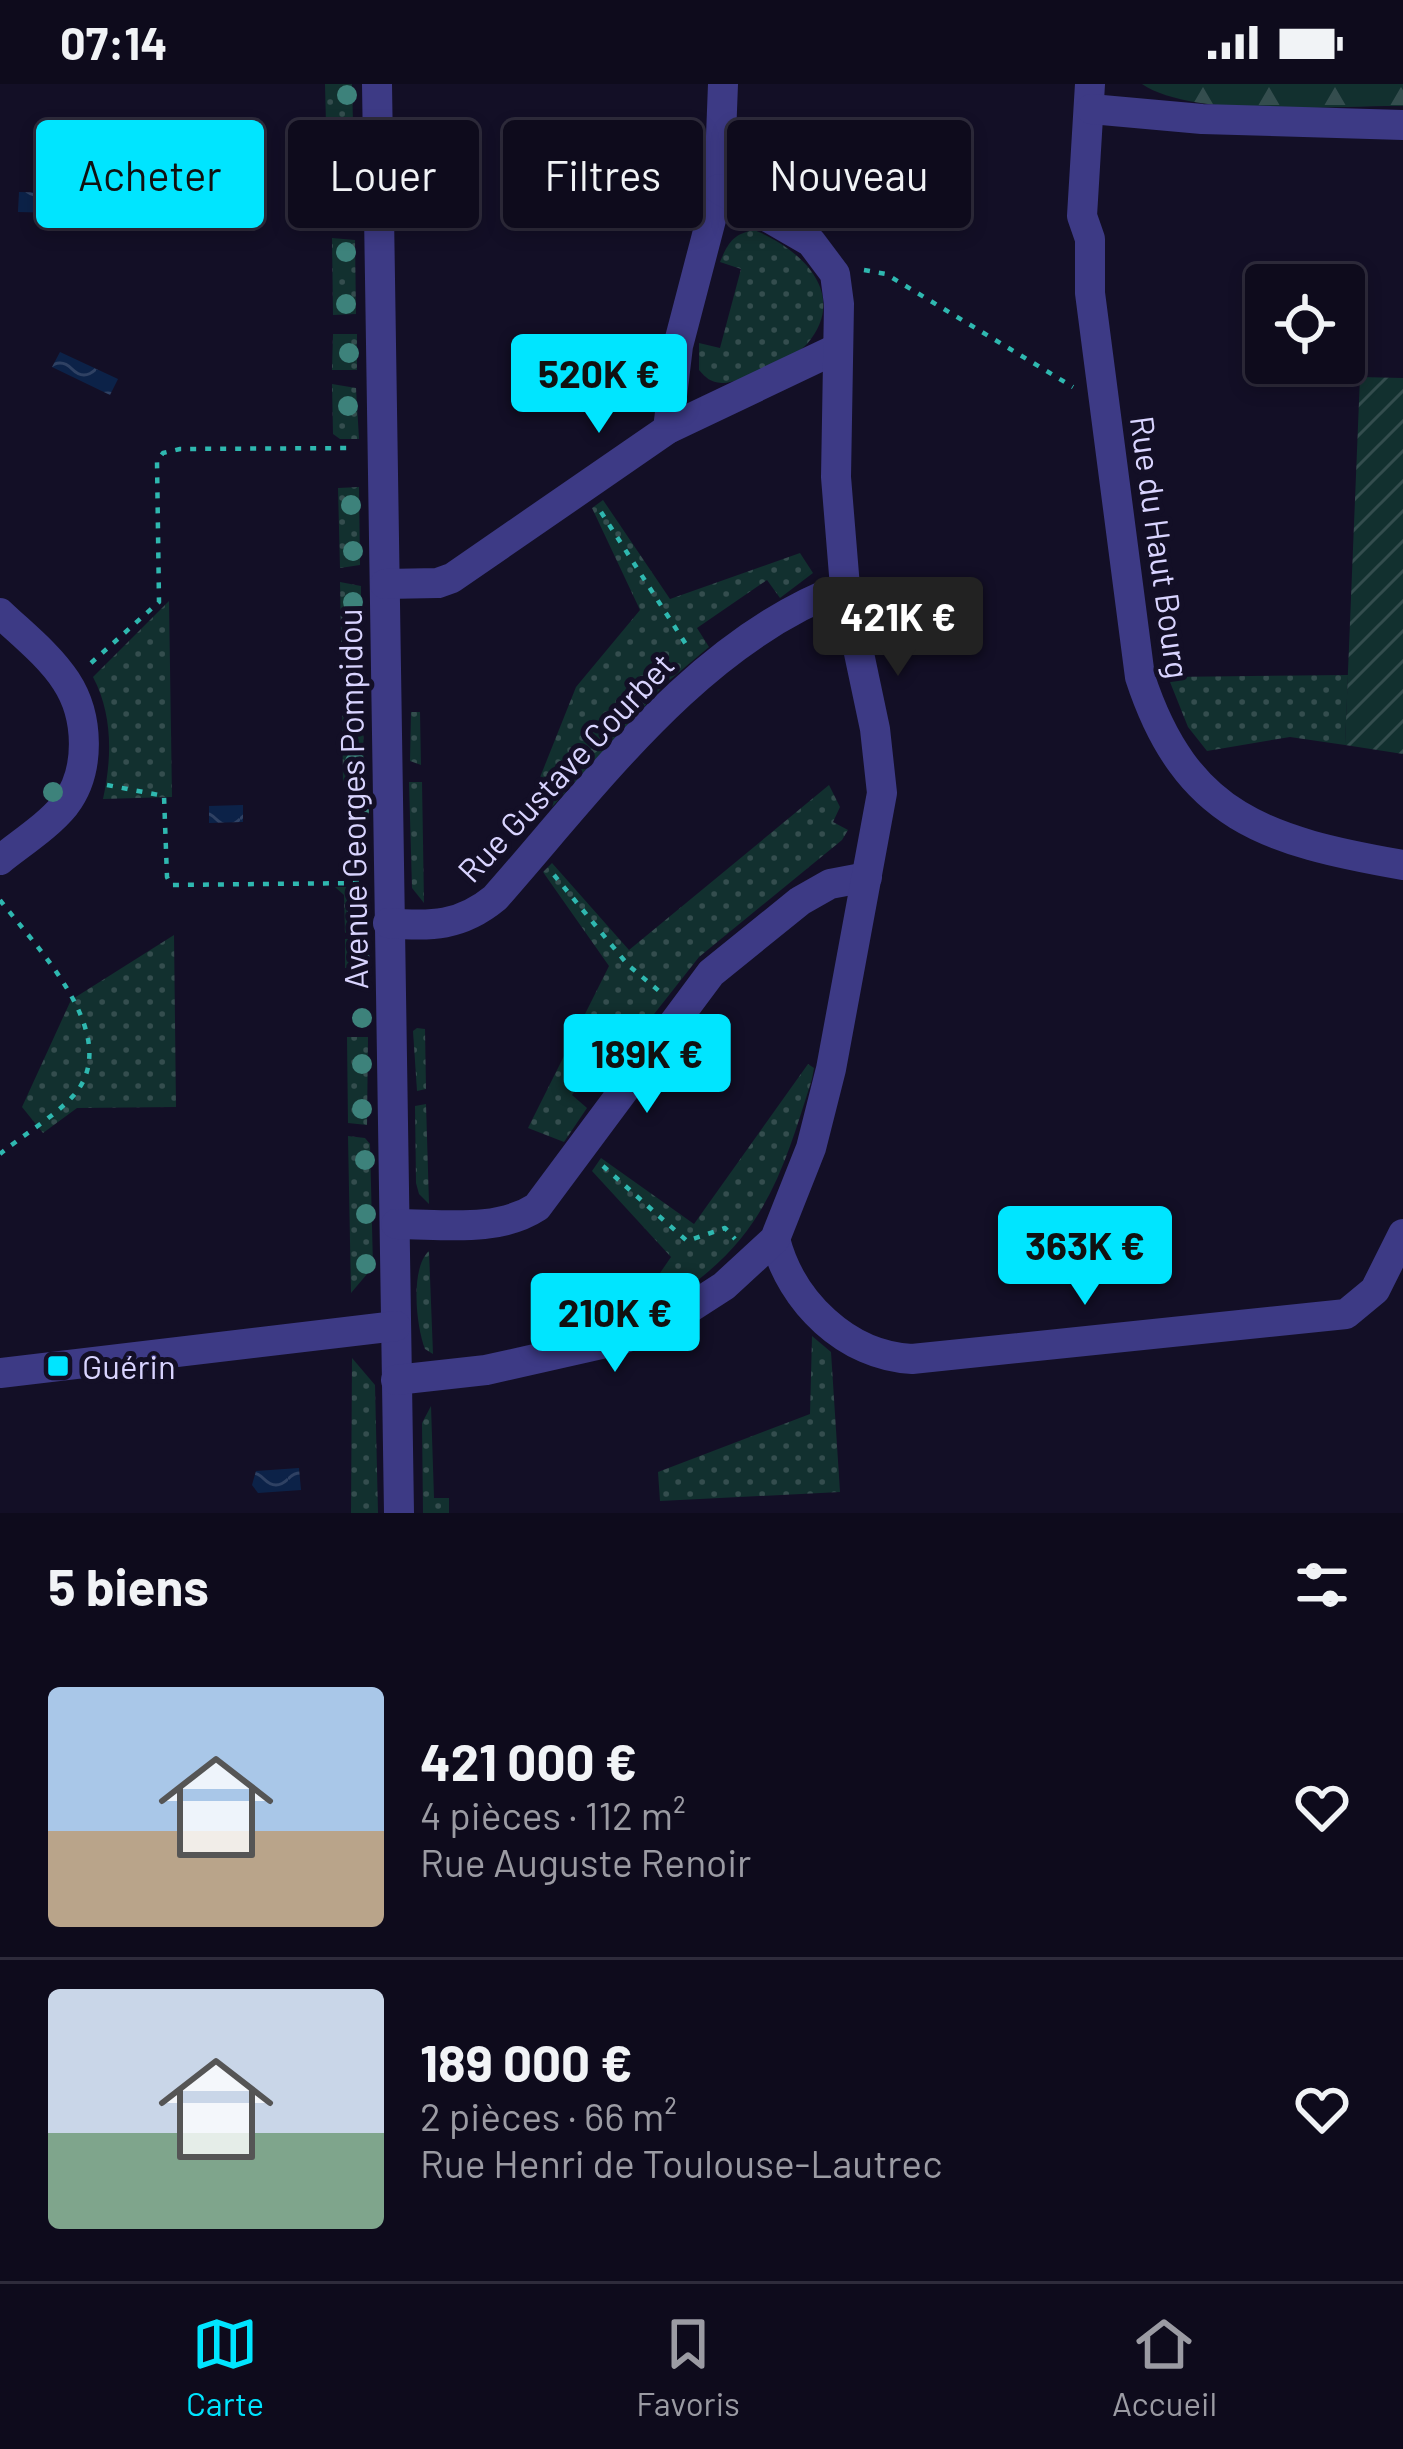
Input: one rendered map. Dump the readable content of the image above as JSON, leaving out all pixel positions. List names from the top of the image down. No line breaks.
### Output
{"streets":{"street":["Rue du Haut Bourg","Rue Gustave Courbet","Avenue Georges Pompidou"]},"crossings":[["Rue Gustave Courbet","Avenue Georges Pompidou"]],"places":{"transit":["Guérin"]},"page":{"status":"07:14","chip":["Acheter","Louer","Filtres","Nouveau"],"price":["520K €","421K €","189K €","363K €","210K €"],"heading":"5 biens","list":[{"name":"421 000 €","note":"4 pièces · 112 m² · Rue Auguste Renoir"},{"name":"189 000 €","note":"2 pièces · 66 m² · Rue Henri de Toulouse-Lautrec"}],"tabs":["Carte","Favoris","Accueil"]}}
